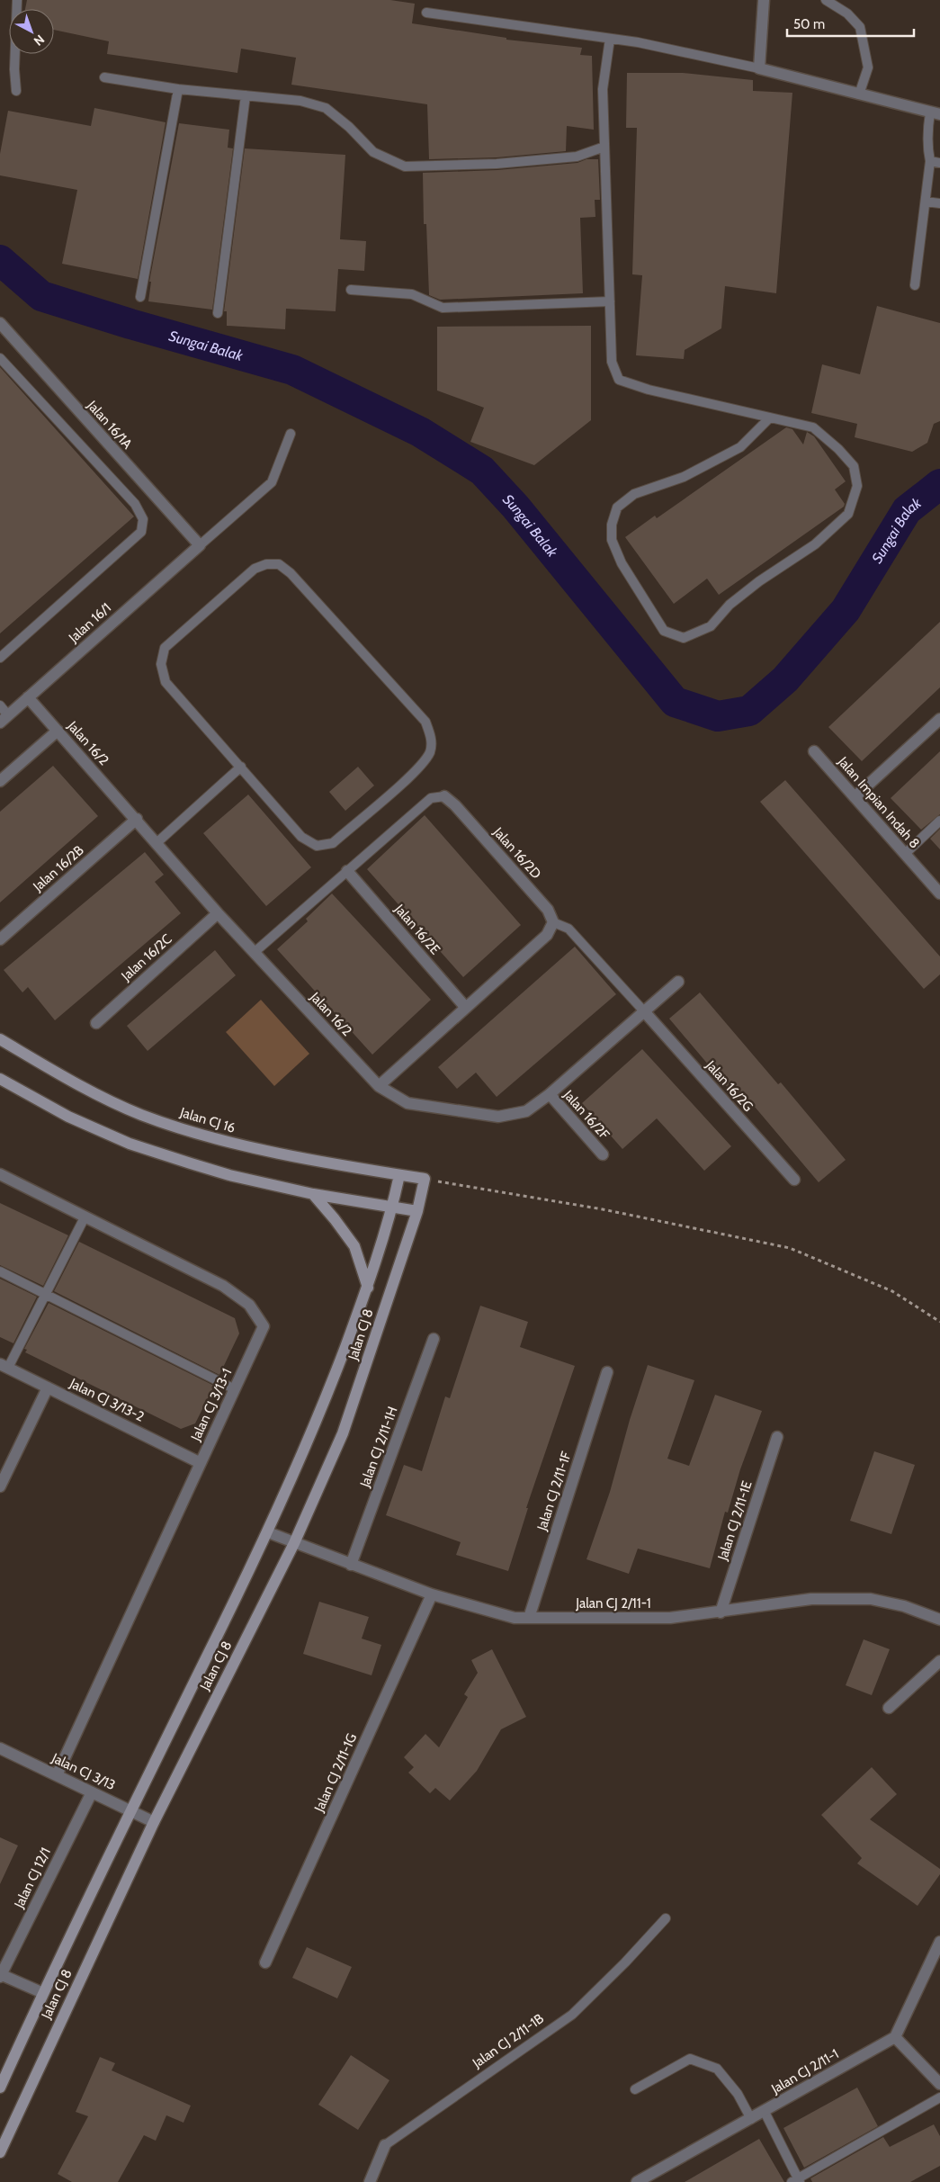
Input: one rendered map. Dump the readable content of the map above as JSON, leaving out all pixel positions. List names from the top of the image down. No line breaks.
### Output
{"streets":{"street":["Jalan 16/1A","Jalan 16/1","Jalan 16/2","Jalan Impian Indah 8","Jalan 16/2D","Jalan 16/2B","Jalan 16/2E","Jalan 16/2C","Jalan 16/2G","Jalan 16/2F","Jalan CJ 16","Jalan CJ 8","Jalan CJ 3/13-2","Jalan CJ 3/13-1","Jalan CJ 2/11-1H","Jalan CJ 2/11-1F","Jalan CJ 2/11-1E","Jalan CJ 2/11-1","Jalan CJ 3/13","Jalan CJ 2/11-1G","Jalan CJ 12/1","Jalan CJ 2/11-1B"]},"crossings":[["Jalan 16/1A","Jalan 16/1"],["Jalan 16/1","Jalan 16/2"],["Jalan 16/2","Jalan 16/2B"],["Jalan 16/2","Jalan 16/2C"],["Jalan 16/2","Jalan 16/2G"],["Jalan 16/2","Jalan 16/2F"],["Jalan CJ 16","Jalan CJ 8"],["Jalan CJ 8","Jalan CJ 2/11-1"],["Jalan CJ 8","Jalan CJ 3/13"],["Jalan CJ 3/13-2","Jalan CJ 3/13-1"],["Jalan CJ 3/13-1","Jalan CJ 3/13"],["Jalan CJ 2/11-1H","Jalan CJ 2/11-1"],["Jalan CJ 2/11-1F","Jalan CJ 2/11-1"],["Jalan CJ 2/11-1E","Jalan CJ 2/11-1"],["Jalan CJ 2/11-1","Jalan CJ 2/11-1G"],["Jalan CJ 3/13","Jalan CJ 12/1"]],"water":["Sungai Balak"],"scale_bar":"50 m","north":"bottom right"}
